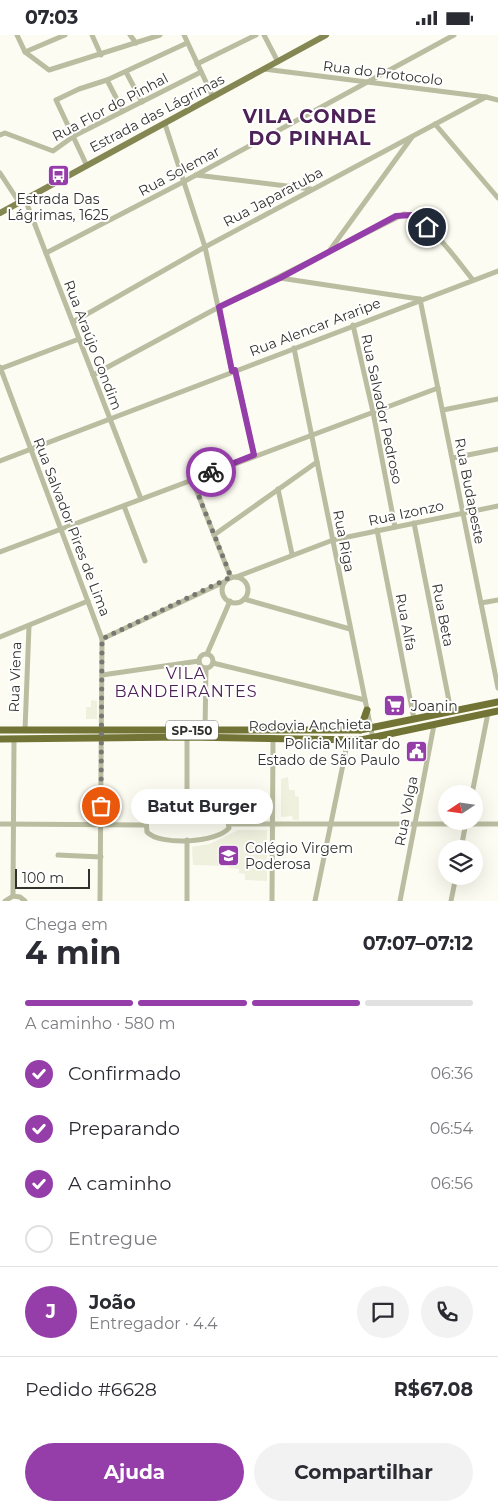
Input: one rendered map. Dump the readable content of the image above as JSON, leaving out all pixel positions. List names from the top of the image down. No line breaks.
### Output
{"streets":{"highway":["Rodovia Anchieta","SP-150"],"main road":["Estrada das Lágrimas"],"street":["Rua do Protocolo","Rua Flor do Pinhal","Rua Solemar","Rua Japaratuba","Rua Alencar Araripe","Rua Araújo Gondim","Rua Salvador Pedroso","Rua Budapeste","Rua Izonzo","Rua Salvador Pires de Lima","Rua Riga","Rua Beta","Rua Alfa","Rua Viena","Rua Volga"]},"crossings":[["Rua do Protocolo","Estrada das Lágrimas"],["Rua do Protocolo","Rua Solemar"],["Rua do Protocolo","Rua Japaratuba"],["Estrada das Lágrimas","Rua Araújo Gondim"],["Rua Solemar","Rua Araújo Gondim"],["Rua Japaratuba","Rua Araújo Gondim"],["Rua Alencar Araripe","Rua Araújo Gondim"],["Rua Alencar Araripe","Rua Salvador Pedroso"],["Rua Alencar Araripe","Rua Budapeste"],["Rua Alencar Araripe","Rua Salvador Pires de Lima"],["Rua Alencar Araripe","Rua Riga"],["Rua Salvador Pedroso","Rua Izonzo"],["Rua Budapeste","Rua Izonzo"],["Rua Izonzo","Rua Riga"],["Rua Izonzo","Rua Beta"],["Rua Izonzo","Rua Alfa"],["Rua Salvador Pires de Lima","Rodovia Anchieta"],["Rua Riga","Rodovia Anchieta"],["Rua Beta","Rodovia Anchieta"],["Rua Alfa","Rodovia Anchieta"],["Rua Viena","Rodovia Anchieta"],["Rodovia Anchieta","Rua Volga"]],"districts":["VILA CONDE DO PINHAL","VILA BANDEIRANTES"],"places":{"bus stop":["Estrada Das Lágrimas, 1625"],"supermarket":["Joanin"],"public building":["Policia Militar do Estado de São Paulo"],"other":["Batut Burger"],"school or university":["Colégio Virgem Poderosa"]},"scale_bar":"100 m","north":"left","page":{"status":"07:03","bubble":"Batut Burger","scale":"100 m","heading":["4 min","Chega em","07:07–07:12"],"panel":["João","Entregador · 4.4","Pedido #6628","R$67.08"],"bar":"A caminho · 580 m","list":[["Confirmado","06:36"],["Preparando","06:54"],["A caminho","06:56"],"Entregue"],"round":"J","buttons":["Ajuda","Compartilhar"]}}
